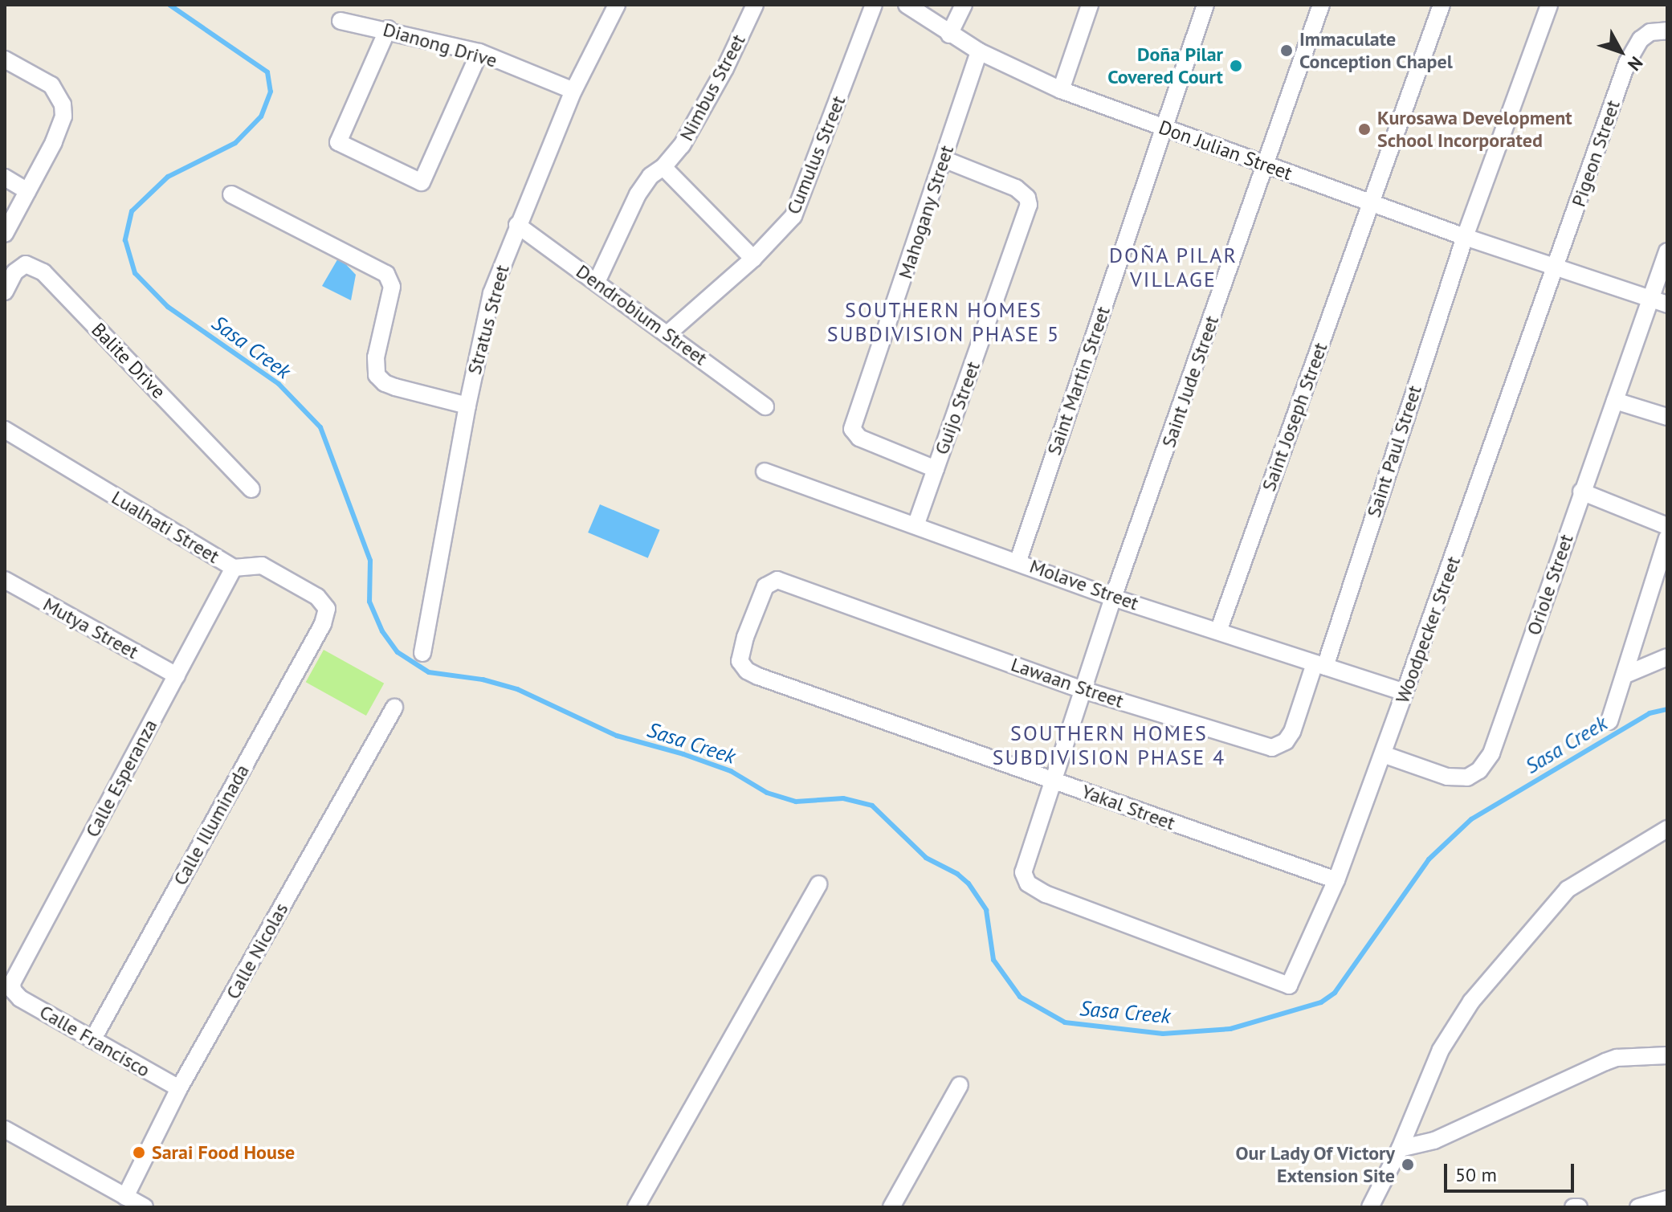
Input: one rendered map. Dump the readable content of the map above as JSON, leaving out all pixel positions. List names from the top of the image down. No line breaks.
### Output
{"streets":{"street":["Dianong Drive","Nimbus Street","Don Julian Street","Pigeon Street","Cumulus Street","Mahogany Street","Dendrobium Street","Stratus Street","Balite Drive","Saint Martin Street","Saint Jude Street","Guijo Street","Saint Joseph Street","Saint Paul Street","Lualhati Street","Molave Street","Oriole Street","Mutya Street","Woodpecker Street","Lawaan Street","Calle Esperanza","Yakal Street","Calle Illuminada","Calle Nicolas","Calle Francisco"]},"crossings":[["Dianong Drive","Stratus Street"],["Nimbus Street","Dendrobium Street"],["Don Julian Street","Pigeon Street"],["Don Julian Street","Mahogany Street"],["Don Julian Street","Saint Martin Street"],["Don Julian Street","Saint Jude Street"],["Don Julian Street","Saint Joseph Street"],["Don Julian Street","Saint Paul Street"],["Don Julian Street","Oriole Street"],["Don Julian Street","Woodpecker Street"],["Pigeon Street","Woodpecker Street"],["Cumulus Street","Dendrobium Street"],["Mahogany Street","Guijo Street"],["Dendrobium Street","Stratus Street"],["Saint Martin Street","Molave Street"],["Saint Jude Street","Molave Street"],["Saint Jude Street","Woodpecker Street"],["Saint Jude Street","Lawaan Street"],["Saint Jude Street","Yakal Street"],["Guijo Street","Molave Street"],["Saint Joseph Street","Molave Street"],["Saint Paul Street","Molave Street"],["Saint Paul Street","Lawaan Street"],["Lualhati Street","Calle Esperanza"],["Lualhati Street","Calle Illuminada"],["Molave Street","Woodpecker Street"],["Molave Street","Lawaan Street"],["Oriole Street","Woodpecker Street"],["Mutya Street","Calle Esperanza"],["Woodpecker Street","Yakal Street"],["Lawaan Street","Yakal Street"],["Calle Esperanza","Calle Francisco"],["Calle Illuminada","Calle Francisco"],["Calle Nicolas","Calle Francisco"]],"districts":["DOÑA PILAR VILLAGE","SOUTHERN HOMES SUBDIVISION PHASE 5","SOUTHERN HOMES SUBDIVISION PHASE 4"],"water":["Sasa Creek"],"places":["Immaculate Conception Chapel","Doña Pilar Covered Court","Kurosawa Development School Incorporated","Sarai Food House","Our Lady Of Victory Extension Site"],"scale_bar":"50 m","north":"bottom right"}
